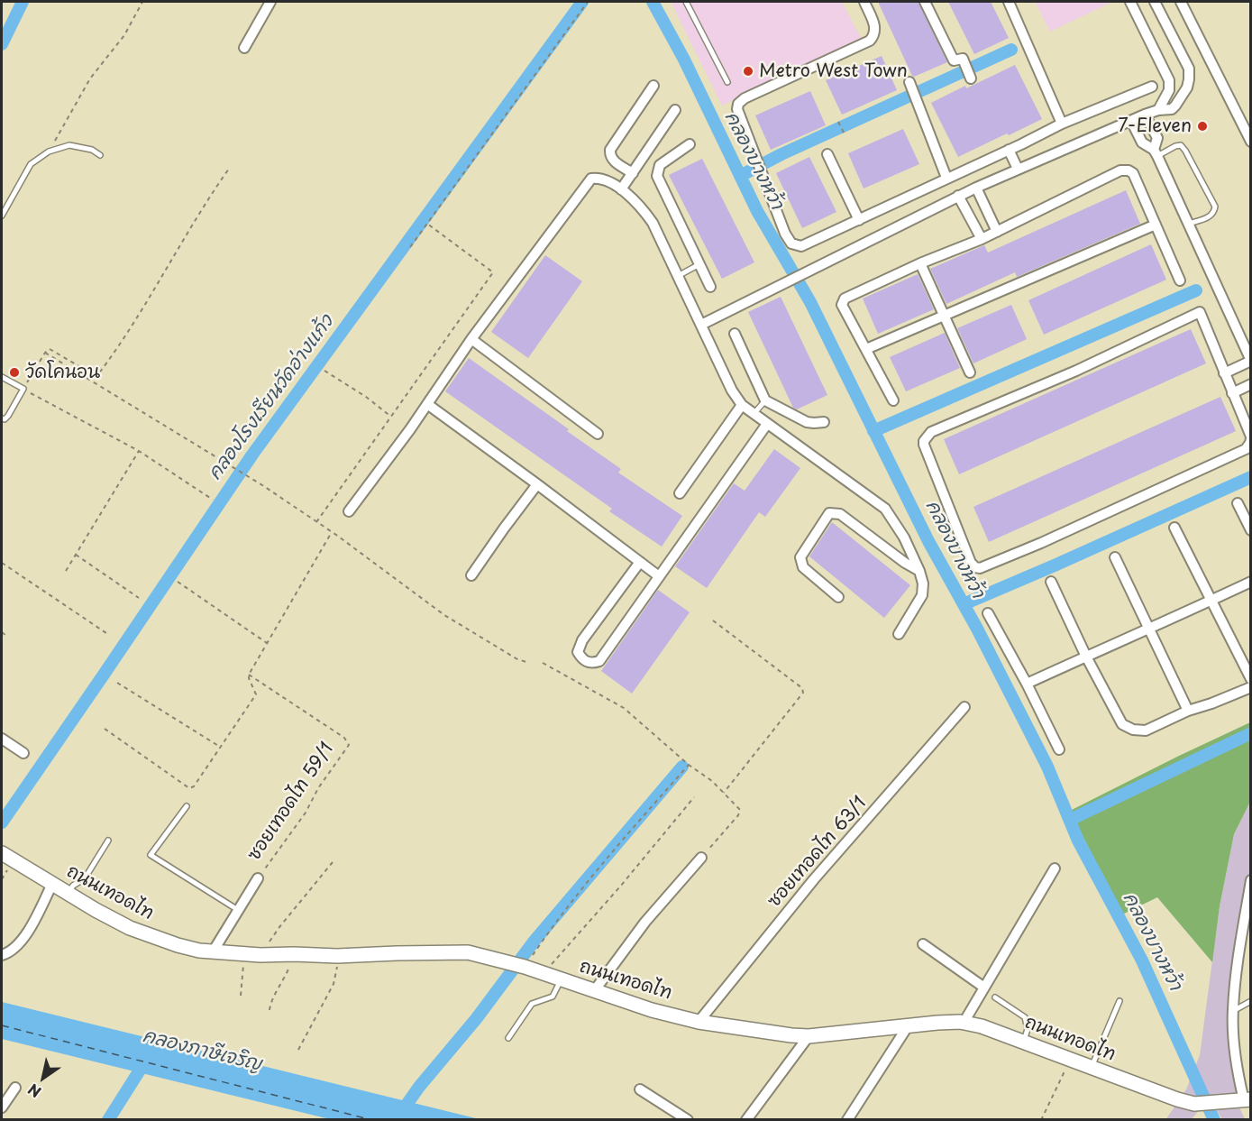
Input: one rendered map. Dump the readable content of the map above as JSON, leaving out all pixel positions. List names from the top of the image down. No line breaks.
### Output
{"streets":{"main road":["ถนนเทอดไท"],"street":["ซอยเทอดไท 59/1","ซอยเทอดไท 63/1"]},"crossings":[["ซอยเทอดไท 59/1","ถนนเทอดไท"],["ซอยเทอดไท 63/1","ถนนเทอดไท"]],"water":["คลองบางหว้า","คลองโรงเรียนวัดอ่างแก้ว","คลองภาษีเจริญ"],"places":["Metro West Town","7-Eleven","วัดโคนอน"],"north":"bottom left"}
